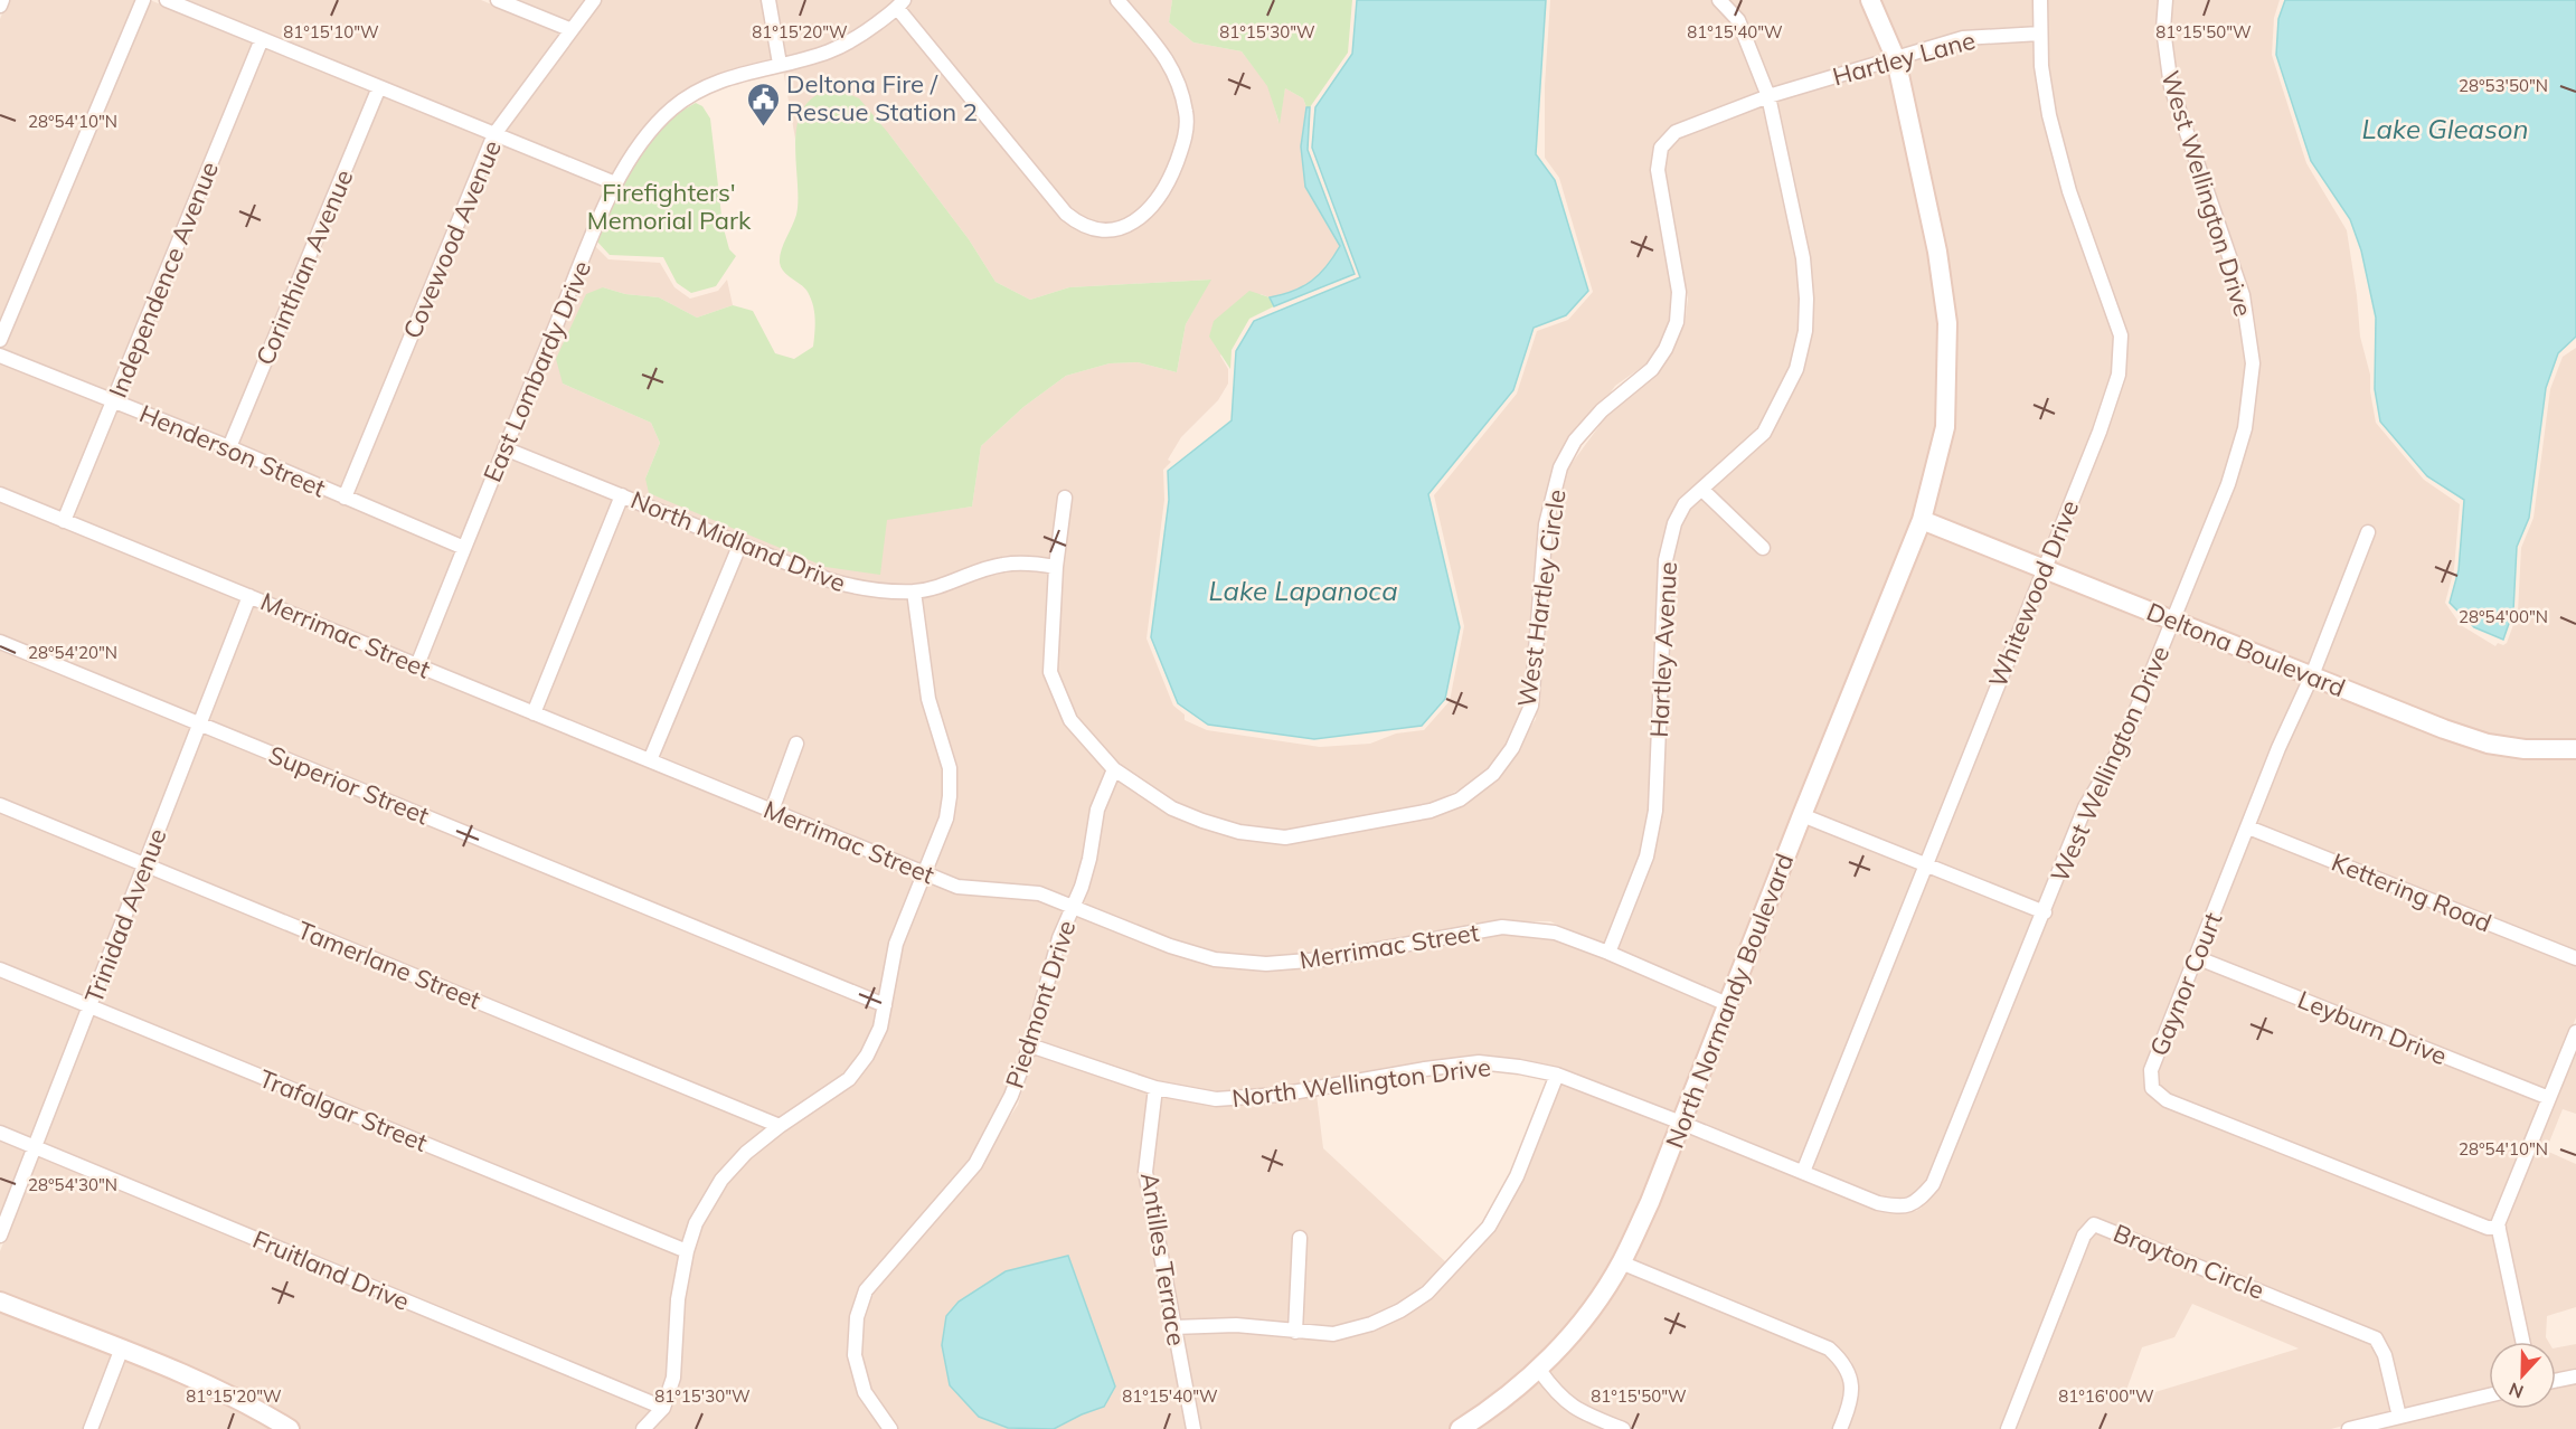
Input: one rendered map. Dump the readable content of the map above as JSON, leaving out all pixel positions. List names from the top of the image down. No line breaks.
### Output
{"streets":{"street":["Hartley Lane","West Wellington Drive","Covewood Avenue","Corinthian Avenue","Independence Avenue","East Lombardy Drive","Henderson Street","North Midland Drive","Whitewood Drive","West Hartley Circle","Merrimac Street","Hartley Avenue","Deltona Boulevard","Superior Street","Kettering Road","Trinidad Avenue","Tamerlane Street","Gaynor Court","North Normandy Boulevard","Piedmont Drive","Leyburn Drive","North Wellington Drive","Trafalgar Street","Antilles Terrace","Brayton Circle","Fruitland Drive"]},"crossings":[["Hartley Lane","Whitewood Drive"],["Hartley Lane","West Hartley Circle"],["Hartley Lane","Hartley Avenue"],["Hartley Lane","North Normandy Boulevard"],["West Wellington Drive","Deltona Boulevard"],["West Wellington Drive","North Wellington Drive"],["Covewood Avenue","Henderson Street"],["Corinthian Avenue","Henderson Street"],["Independence Avenue","Henderson Street"],["Independence Avenue","Merrimac Street"],["East Lombardy Drive","Henderson Street"],["East Lombardy Drive","North Midland Drive"],["East Lombardy Drive","Merrimac Street"],["North Midland Drive","West Hartley Circle"],["Whitewood Drive","Deltona Boulevard"],["Whitewood Drive","North Wellington Drive"],["West Hartley Circle","Hartley Avenue"],["West Hartley Circle","Piedmont Drive"],["Merrimac Street","Hartley Avenue"],["Merrimac Street","Trinidad Avenue"],["Merrimac Street","North Normandy Boulevard"],["Merrimac Street","Piedmont Drive"],["Deltona Boulevard","Gaynor Court"],["Deltona Boulevard","North Normandy Boulevard"],["Superior Street","Trinidad Avenue"],["Kettering Road","Gaynor Court"],["Trinidad Avenue","Tamerlane Street"],["Trinidad Avenue","Trafalgar Street"],["Trinidad Avenue","Fruitland Drive"],["Gaynor Court","Leyburn Drive"],["North Normandy Boulevard","North Wellington Drive"],["Piedmont Drive","North Wellington Drive"],["North Wellington Drive","Antilles Terrace"]],"water":["Lake Gleason","Lake Lapanoca"],"parks":["Firefighters' Memorial Park"],"places":{"public building":["Deltona Fire / Rescue Station 2"]},"north":"bottom","coordinates":["81°15'10\"W","81°15'20\"W","81°15'30\"W","81°15'40\"W","81°15'50\"W","28°53'50\"N","28°54'10\"N","28°54'00\"N","28°54'20\"N","28°54'30\"N","81°16'00\"W"]}
